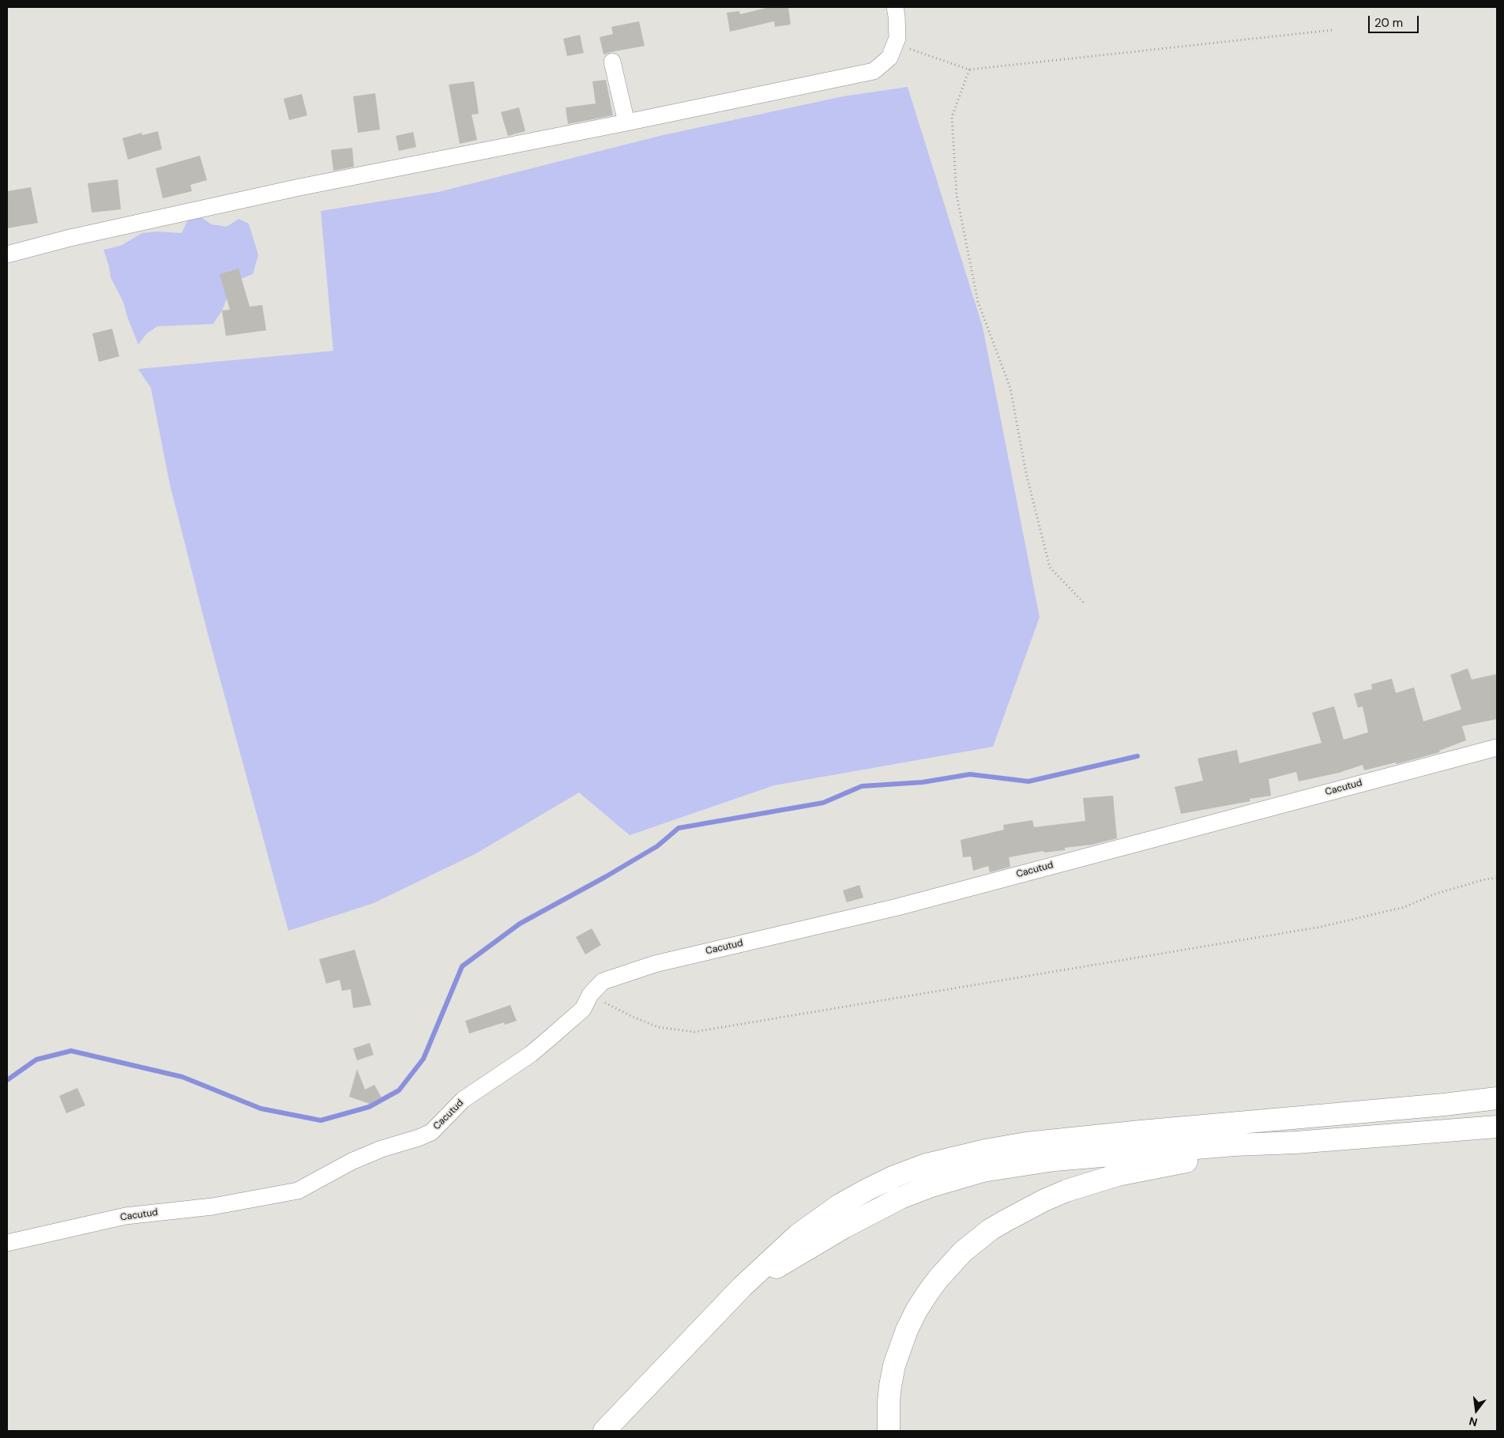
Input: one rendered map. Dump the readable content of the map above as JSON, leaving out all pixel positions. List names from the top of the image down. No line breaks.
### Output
{"streets":{"street":["Cacutud"]},"scale_bar":"20 m","north":"bottom"}
